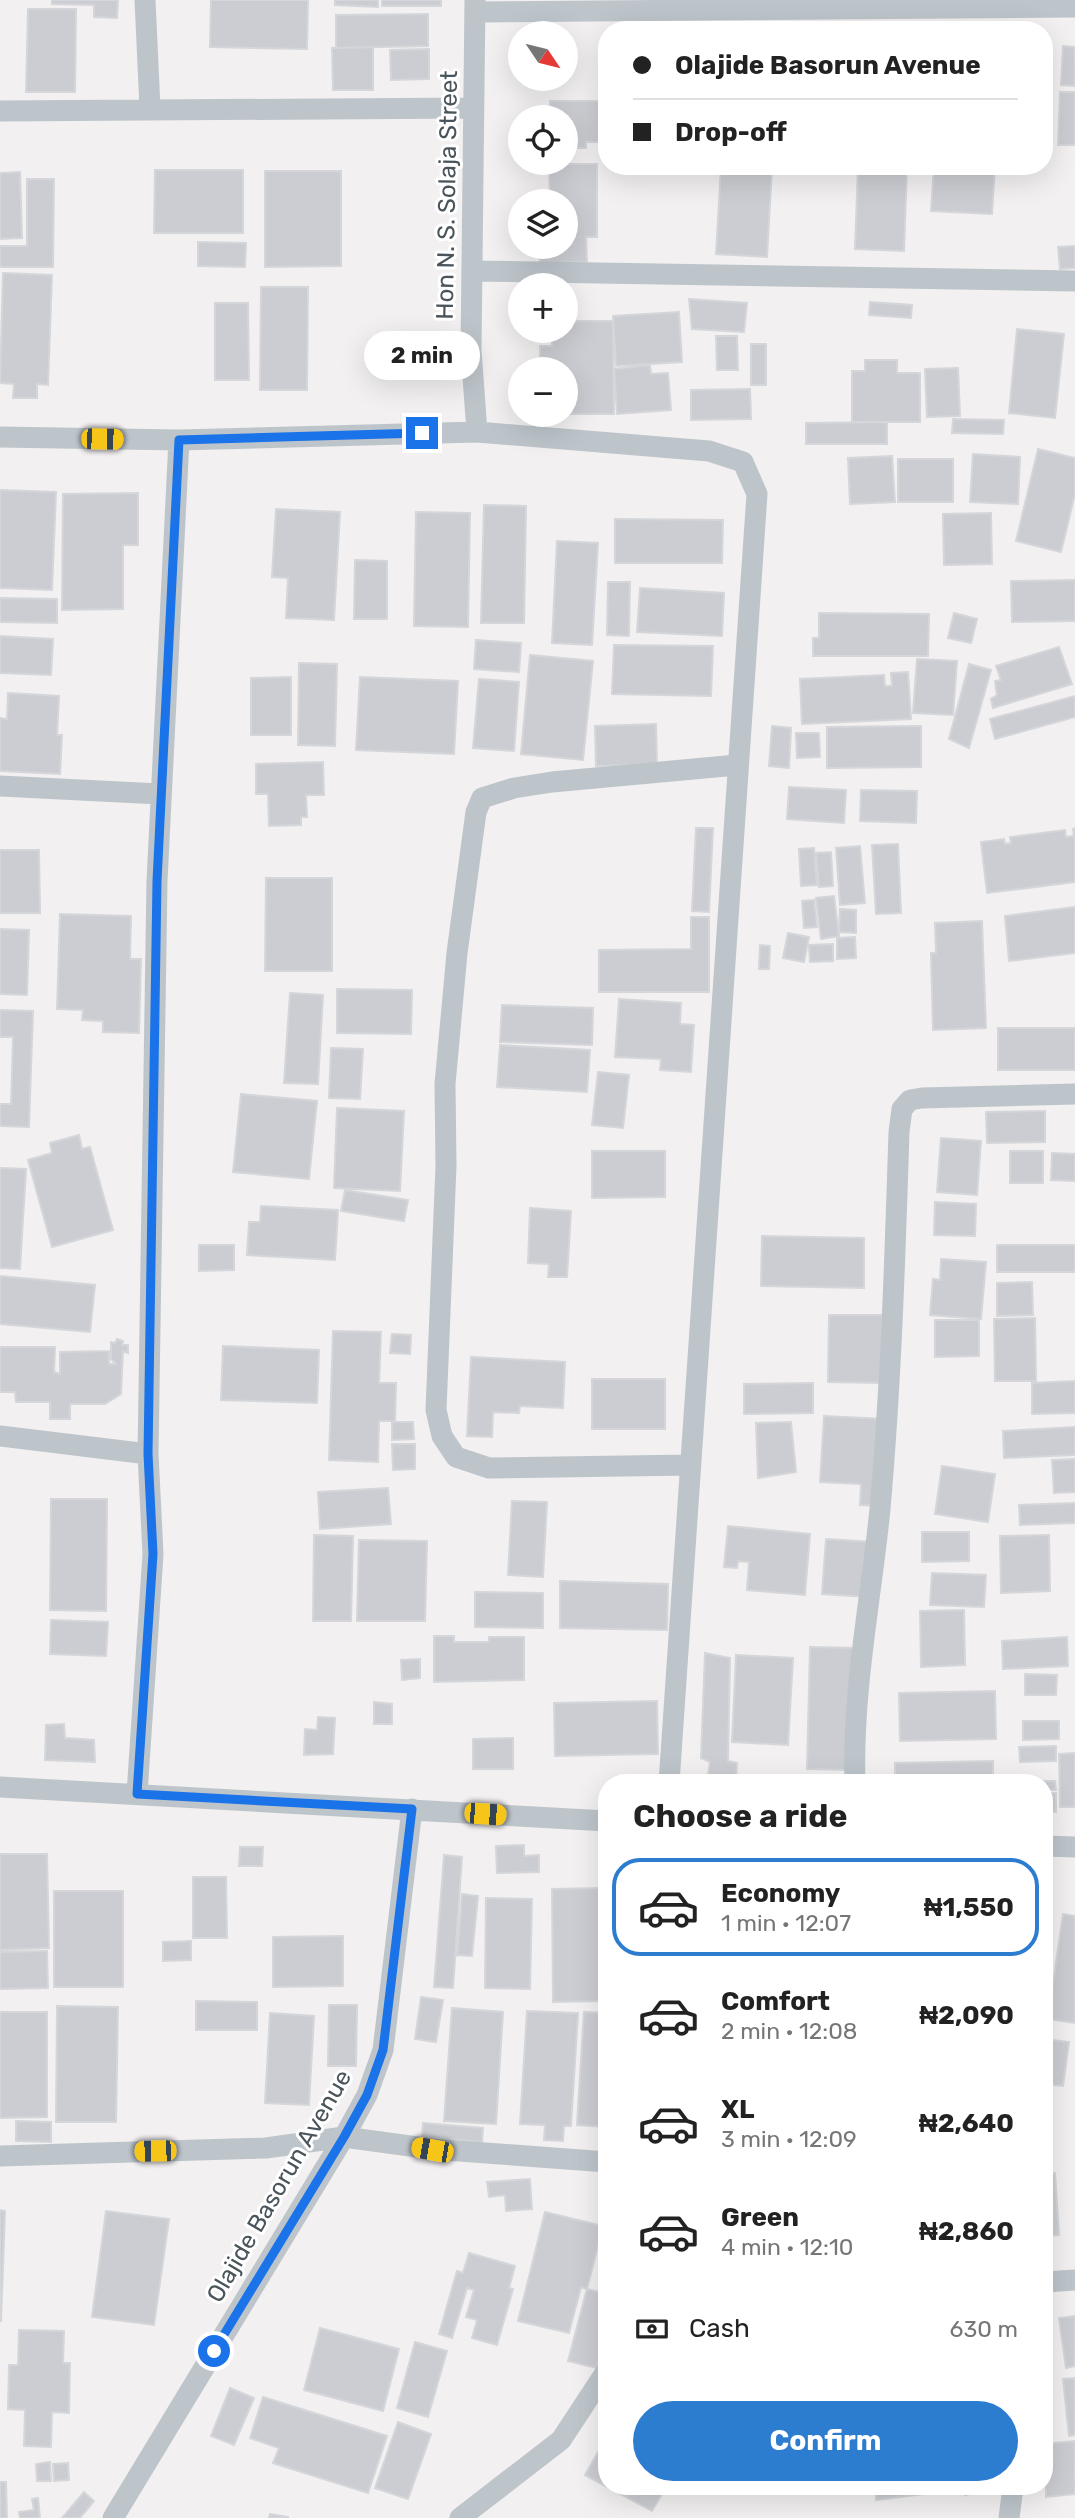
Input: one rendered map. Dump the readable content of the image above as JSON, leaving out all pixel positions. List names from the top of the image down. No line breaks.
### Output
{"streets":{"street":["Hon N. S. Solaja Street","Olajide Basorun Avenue"]},"north":"bottom right","page":{"map_buttons":["+","−"],"banner":["Olajide Basorun Avenue","Drop-off"],"bubble":"2 min","heading":"Choose a ride","list":[{"name":"Economy","note":"1 min · 12:07","value":"₦1,550"},{"name":"Comfort","note":"2 min · 12:08","value":"₦2,090"},{"name":"XL","note":"3 min · 12:09","value":"₦2,640"},{"name":"Green","note":"4 min · 12:10","value":"₦2,860"}],"pay":["Cash","630 m"],"buttons":"Confirm"}}
